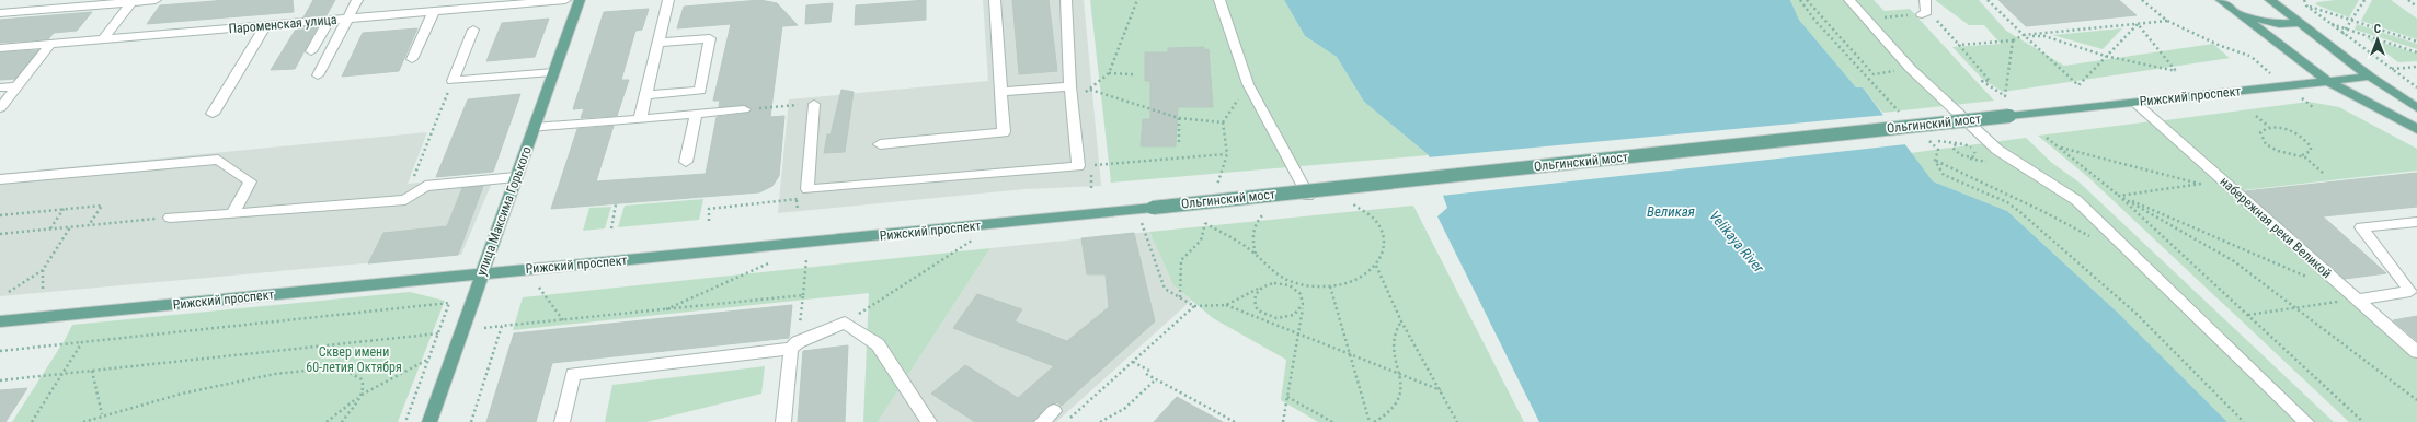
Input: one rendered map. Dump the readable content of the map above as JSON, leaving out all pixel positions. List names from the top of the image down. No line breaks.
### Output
{"streets":{"main road":["Рижский проспект","Ольгинский мост","улица Максима Горького"],"street":["Пароменская улица","набережная реки Великой"]},"crossings":[["Рижский проспект","Ольгинский мост"],["Рижский проспект","улица Максима Горького"],["Рижский проспект","набережная реки Великой"]],"water":["Великая","Velikaya River"],"parks":["Сквер имени 60-летия Октября"],"north":"top"}
